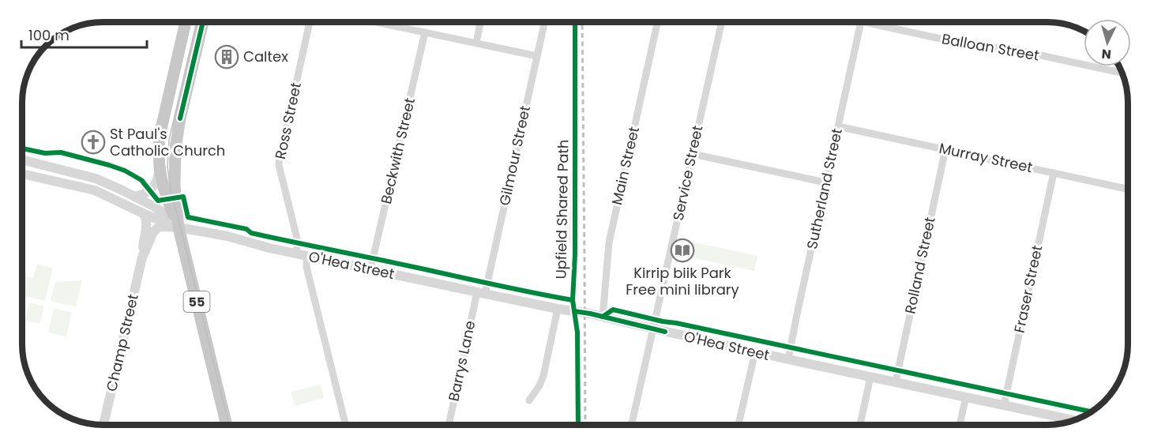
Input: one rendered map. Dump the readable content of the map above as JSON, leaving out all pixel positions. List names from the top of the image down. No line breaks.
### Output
{"streets":{"highway":["55"],"street":["Balloan Street","Ross Street","Beckwith Street","Gilmour Street","Murray Street","Main Street","Service Street","Sutherland Street","O'Hea Street","Rolland Street","Fraser Street","Champ Street","Barrys Lane"],"cycle path":["Upfield Shared Path"]},"crossings":[["Ross Street","O'Hea Street"],["Beckwith Street","O'Hea Street"],["Gilmour Street","O'Hea Street"],["Gilmour Street","Barrys Lane"],["Murray Street","Sutherland Street"],["Murray Street","Rolland Street"],["Murray Street","Fraser Street"],["Main Street","O'Hea Street"],["Service Street","O'Hea Street"],["Sutherland Street","O'Hea Street"],["O'Hea Street","Rolland Street"],["O'Hea Street","Fraser Street"],["O'Hea Street","55"],["O'Hea Street","Champ Street"],["O'Hea Street","Barrys Lane"],["55","Champ Street"]],"places":{"building":["Caltex"],"church":["St Paul's Catholic Church"],"library":["Kirrip biik Park Free mini library"]},"scale_bar":"100 m","north":"bottom"}
